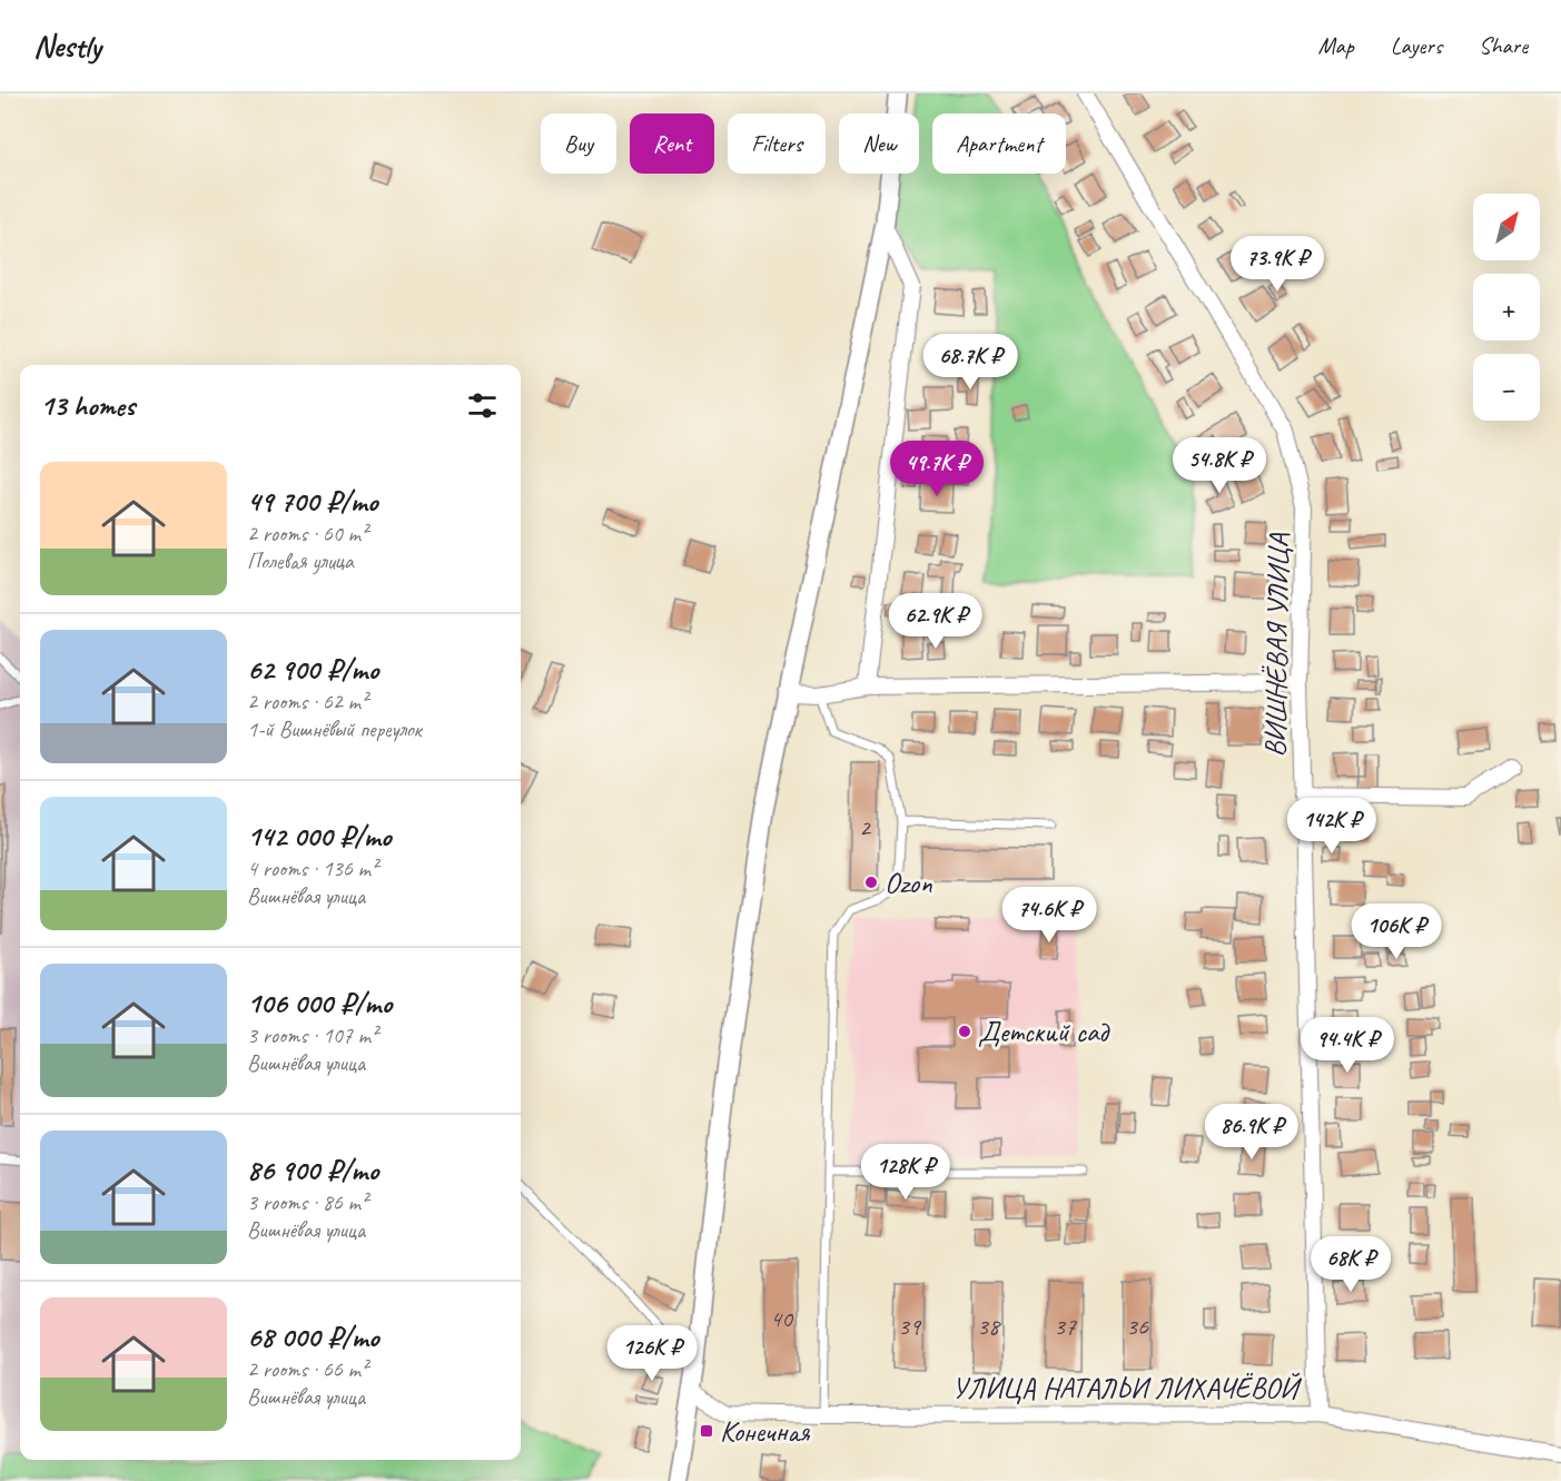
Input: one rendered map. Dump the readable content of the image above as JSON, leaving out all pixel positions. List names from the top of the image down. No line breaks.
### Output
{"streets":{"street":["ВИШНЁВАЯ УЛИЦА","УЛИЦА НАТАЛЬИ ЛИХАЧЁВОЙ"]},"crossings":[["ВИШНЁВАЯ УЛИЦА","УЛИЦА НАТАЛЬИ ЛИХАЧЁВОЙ"]],"places":{"other":["Ozon","Детский сад"],"transit":["Конечная"]},"house_numbers":["2","40","39","38","37","36"],"north":"top right","page":{"header":"Nestly","nav":["Map","Layers","Share"],"chip":["Buy","Rent","Filters","New","Apartment"],"map_buttons":["+","−"],"price":["73.9K ₽","68.7K ₽","54.8K ₽","49.7K ₽","62.9K ₽","142K ₽","74.6K ₽","106K ₽","94.4K ₽","86.9K ₽","128K ₽","68K ₽","126K ₽"],"heading":"13 homes","list":[{"name":"49 700 ₽/mo","note":"2 rooms · 60 m² · Полевая улица"},{"name":"62 900 ₽/mo","note":"2 rooms · 62 m² · 1-й Вишнёвый переулок"},{"name":"142 000 ₽/mo","note":"4 rooms · 136 m² · Вишнёвая улица"},{"name":"106 000 ₽/mo","note":"3 rooms · 107 m² · Вишнёвая улица"},{"name":"86 900 ₽/mo","note":"3 rooms · 86 m² · Вишнёвая улица"},{"name":"68 000 ₽/mo","note":"2 rooms · 66 m² · Вишнёвая улица"}]}}
